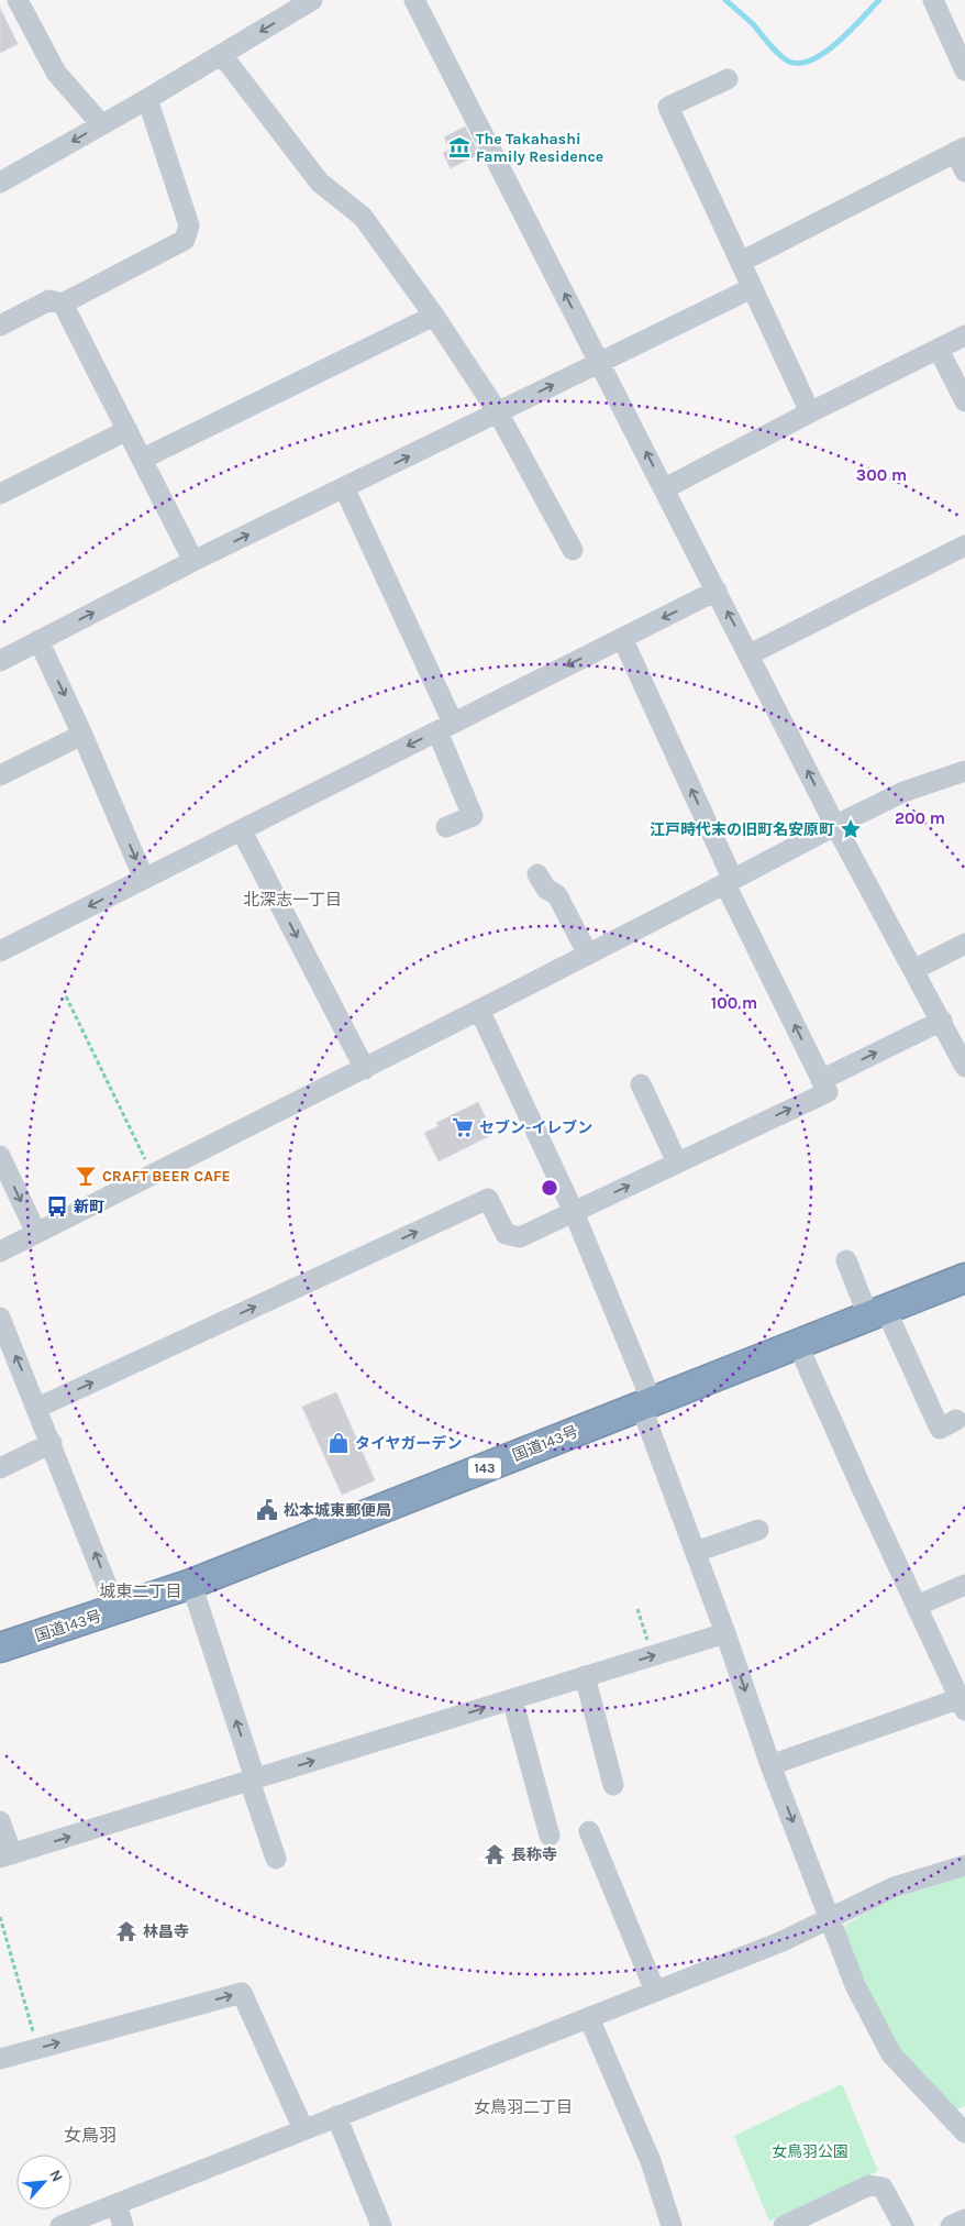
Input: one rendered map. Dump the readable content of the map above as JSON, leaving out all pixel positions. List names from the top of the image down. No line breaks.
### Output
{"streets":{"highway":["国道143号","143"]},"districts":["北深志一丁目","城東二丁目","女鳥羽二丁目","女鳥羽"],"parks":["女鳥羽公園"],"places":{"museum":["The Takahashi Family Residence"],"place":["江戸時代末の旧町名安原町"],"supermarket":["セブン-イレブン"],"bar":["CRAFT BEER CAFE"],"bus stop":["新町"],"shop":["タイヤガーデン"],"public building":["松本城東郵便局"],"temple":["長称寺","林昌寺"]},"north":"top right","rings":["300 m","200 m","100 m"]}
